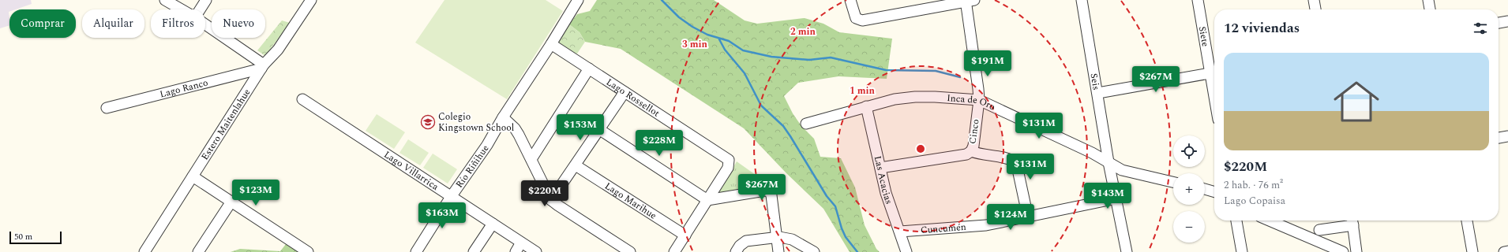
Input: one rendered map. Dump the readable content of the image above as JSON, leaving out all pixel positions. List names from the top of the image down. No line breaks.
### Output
{"streets":{"street":["Siete","Seis","Lago Ranco","Lago Rossellot","Inca de Oro","Estero Maitenlahue","Cinco","Río Riñihue","Lago Villarrica","Las Acacias","Lago Marihue","Cuncumén"]},"crossings":[["Seis","Inca de Oro"],["Seis","Cuncumén"],["Lago Ranco","Estero Maitenlahue"],["Lago Rossellot","Río Riñihue"],["Inca de Oro","Cinco"],["Inca de Oro","Las Acacias"],["Río Riñihue","Lago Villarrica"],["Las Acacias","Cuncumén"]],"places":{"school or university":["Colegio Kingstown School"]},"scale_bar":"50 m","page":{"chip":["Comprar","Alquilar","Filtros","Nuevo"],"heading":"12 viviendas","list":[{"name":"$220M","note":"2 hab. · 76 m² · Lago Copaisa"}],"price":["$191M","$267M","$131M","$153M","$228M","$131M","$267M","$123M","$220M","$143M","$163M","$124M"],"map_buttons":["+","−"],"scale":"50 m"},"rings":["2 min","3 min","1 min"]}
